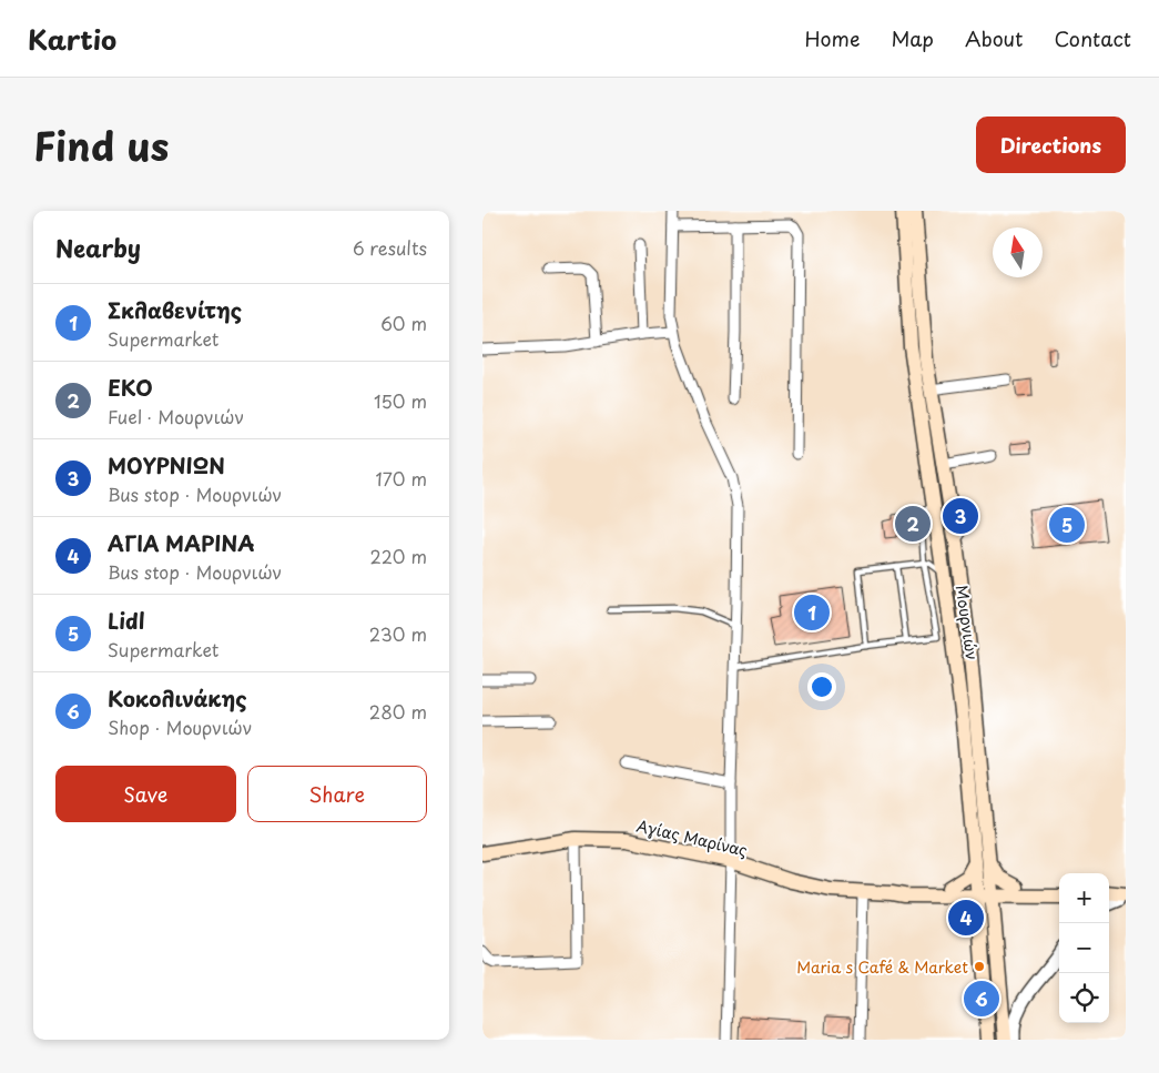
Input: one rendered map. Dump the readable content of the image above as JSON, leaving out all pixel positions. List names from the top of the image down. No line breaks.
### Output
{"streets":{"main road":["Μουρνιών","Αγίας Μαρίνας"]},"crossings":[["Μουρνιών","Αγίας Μαρίνας"]],"places":["Maria s Café & Market"],"north":"top","page":{"header":"Kartio","nav":["Home","Map","About","Contact"],"title":"Find us","buttons":["Directions",["Save","Share"]],"heading":["Nearby","6 results"],"list":[{"mark":"1","name":"Σκλαβενίτης","note":"Supermarket","value":"60 m"},{"mark":"2","name":"EKO","note":"Fuel · Μουρνιών","value":"150 m"},{"mark":"3","name":"ΜΟΥΡΝΙΩΝ","note":"Bus stop · Μουρνιών","value":"170 m"},{"mark":"4","name":"ΑΓΙΑ ΜΑΡΙΝΑ","note":"Bus stop · Μουρνιών","value":"220 m"},{"mark":"5","name":"Lidl","note":"Supermarket","value":"230 m"},{"mark":"6","name":"Κοκολινάκης","note":"Shop · Μουρνιών","value":"280 m"}],"pins":["3","2","5","1","4","6"],"map_buttons":["+","−"]}}
